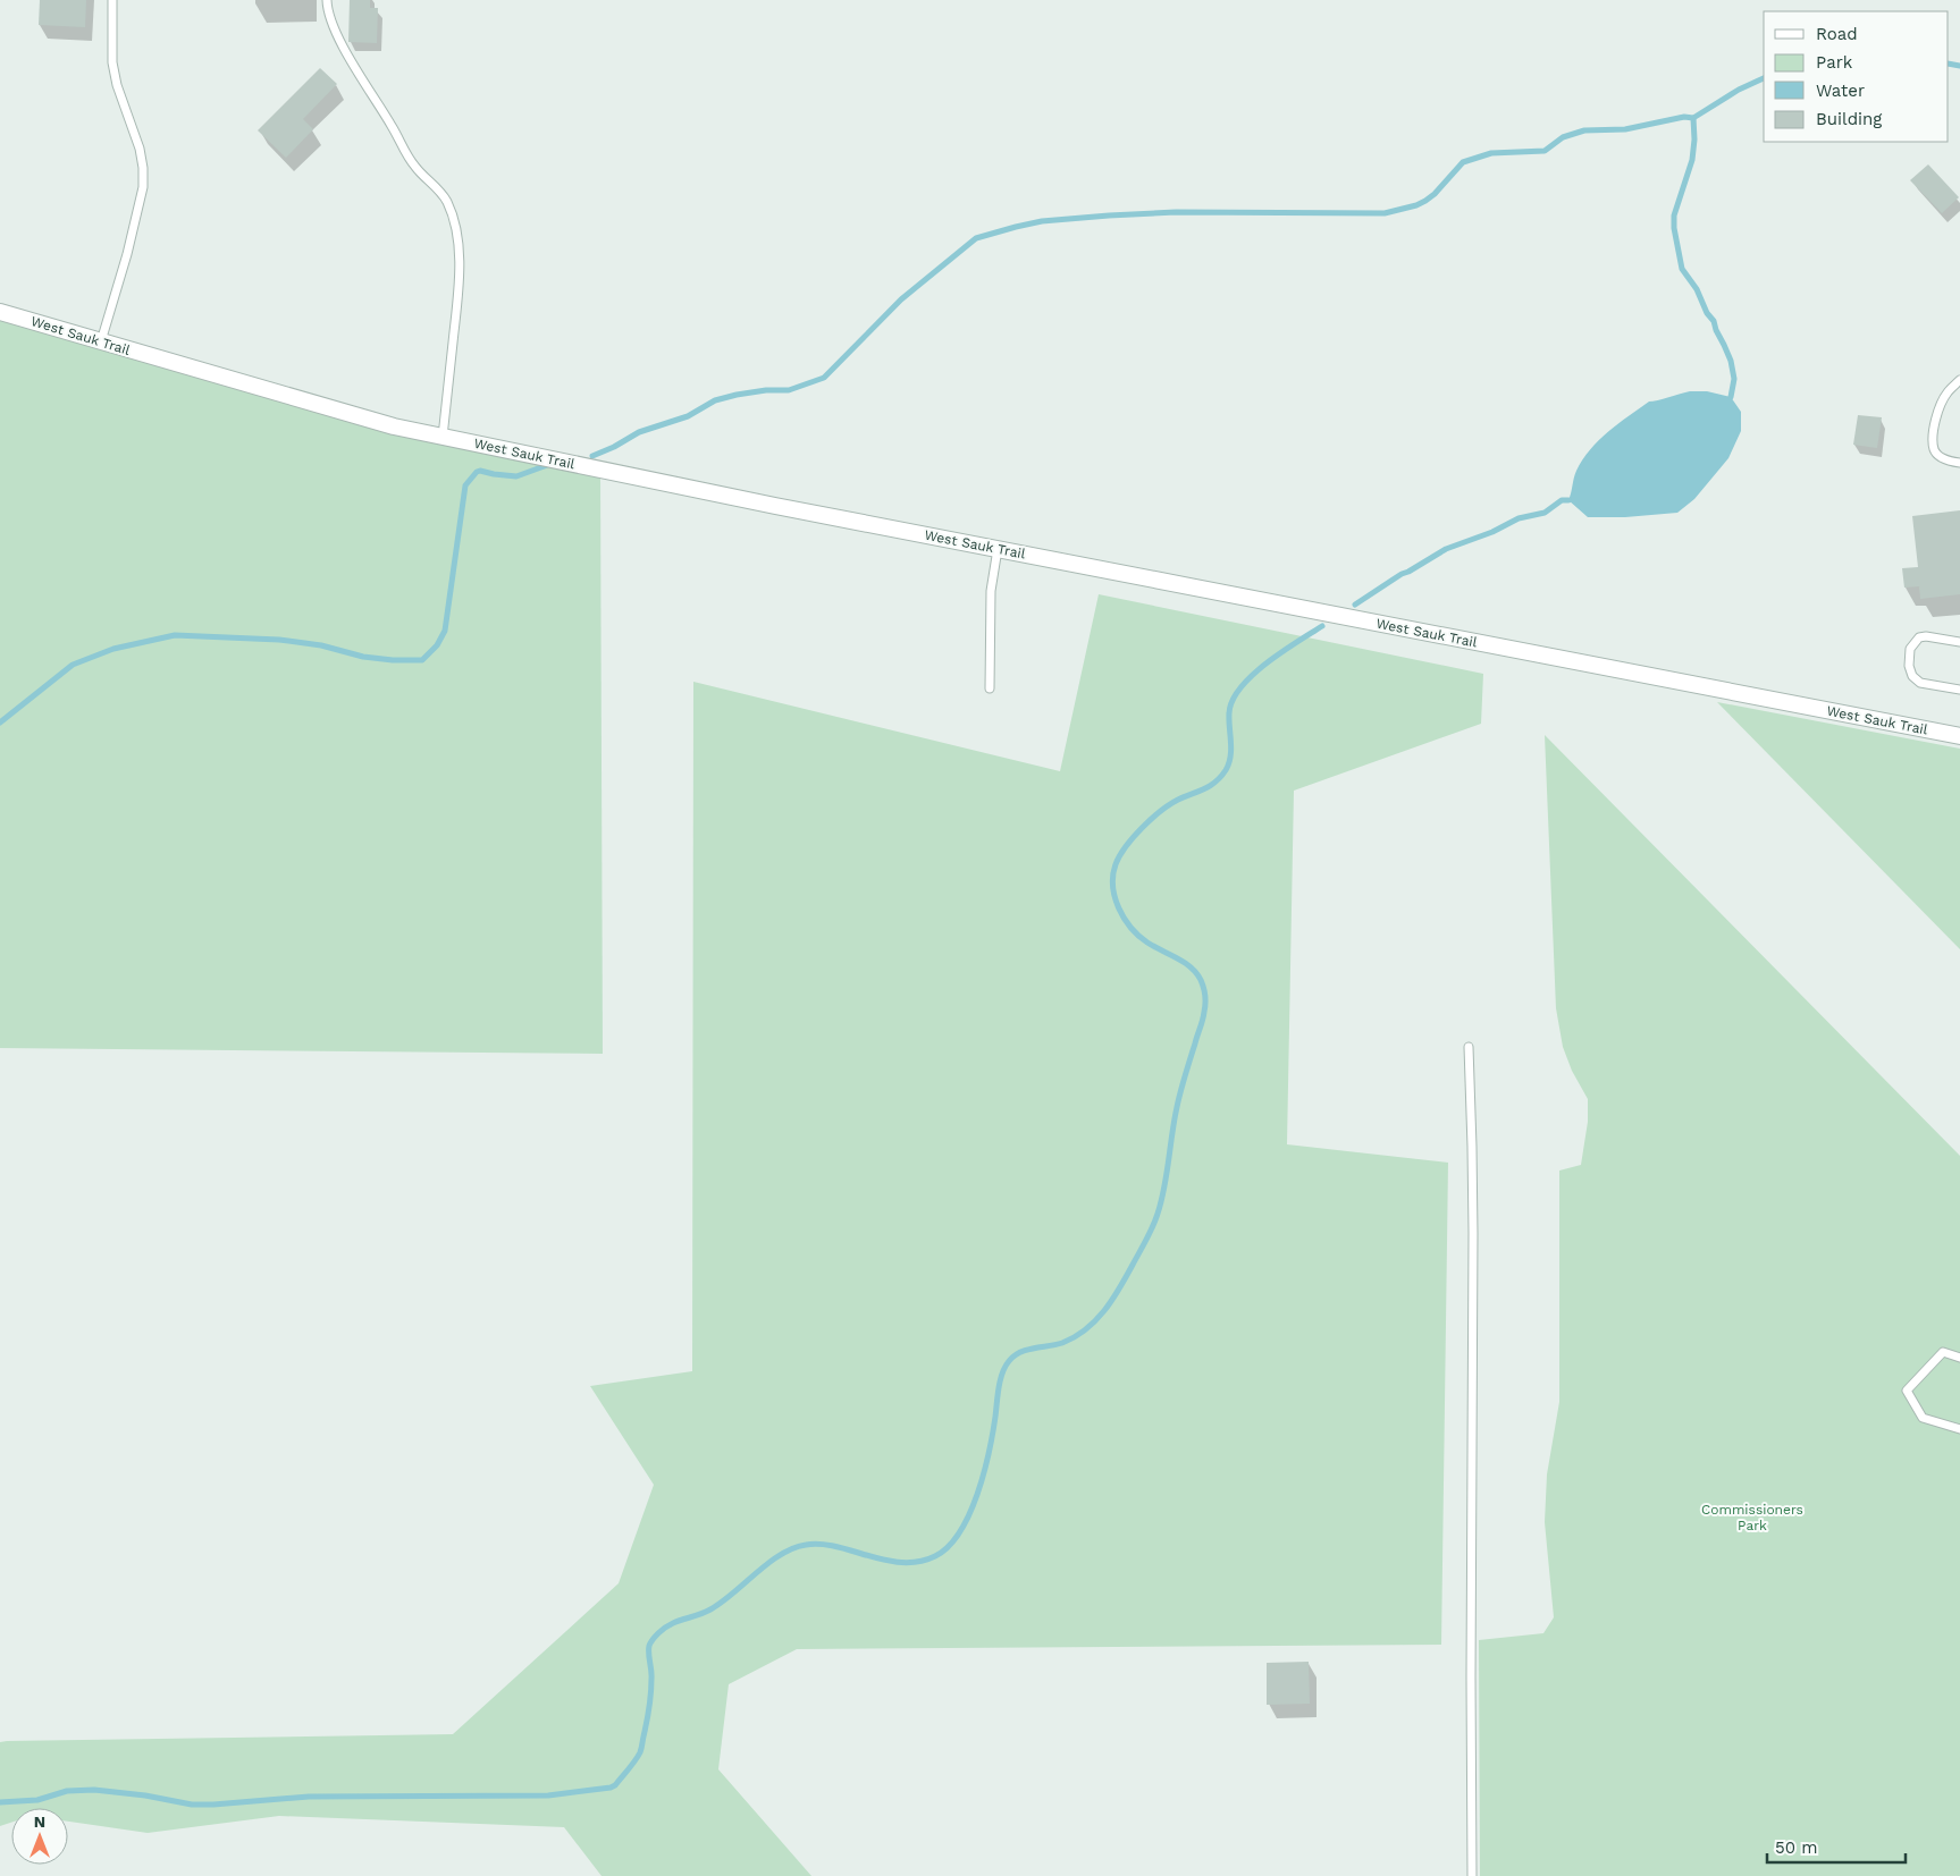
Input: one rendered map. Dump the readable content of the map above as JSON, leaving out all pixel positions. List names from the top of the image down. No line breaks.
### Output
{"streets":{"street":["West Sauk Trail"]},"parks":["Commissioners Park"],"legend":["Road","Park","Water","Building"],"scale_bar":"50 m","north":"top"}
